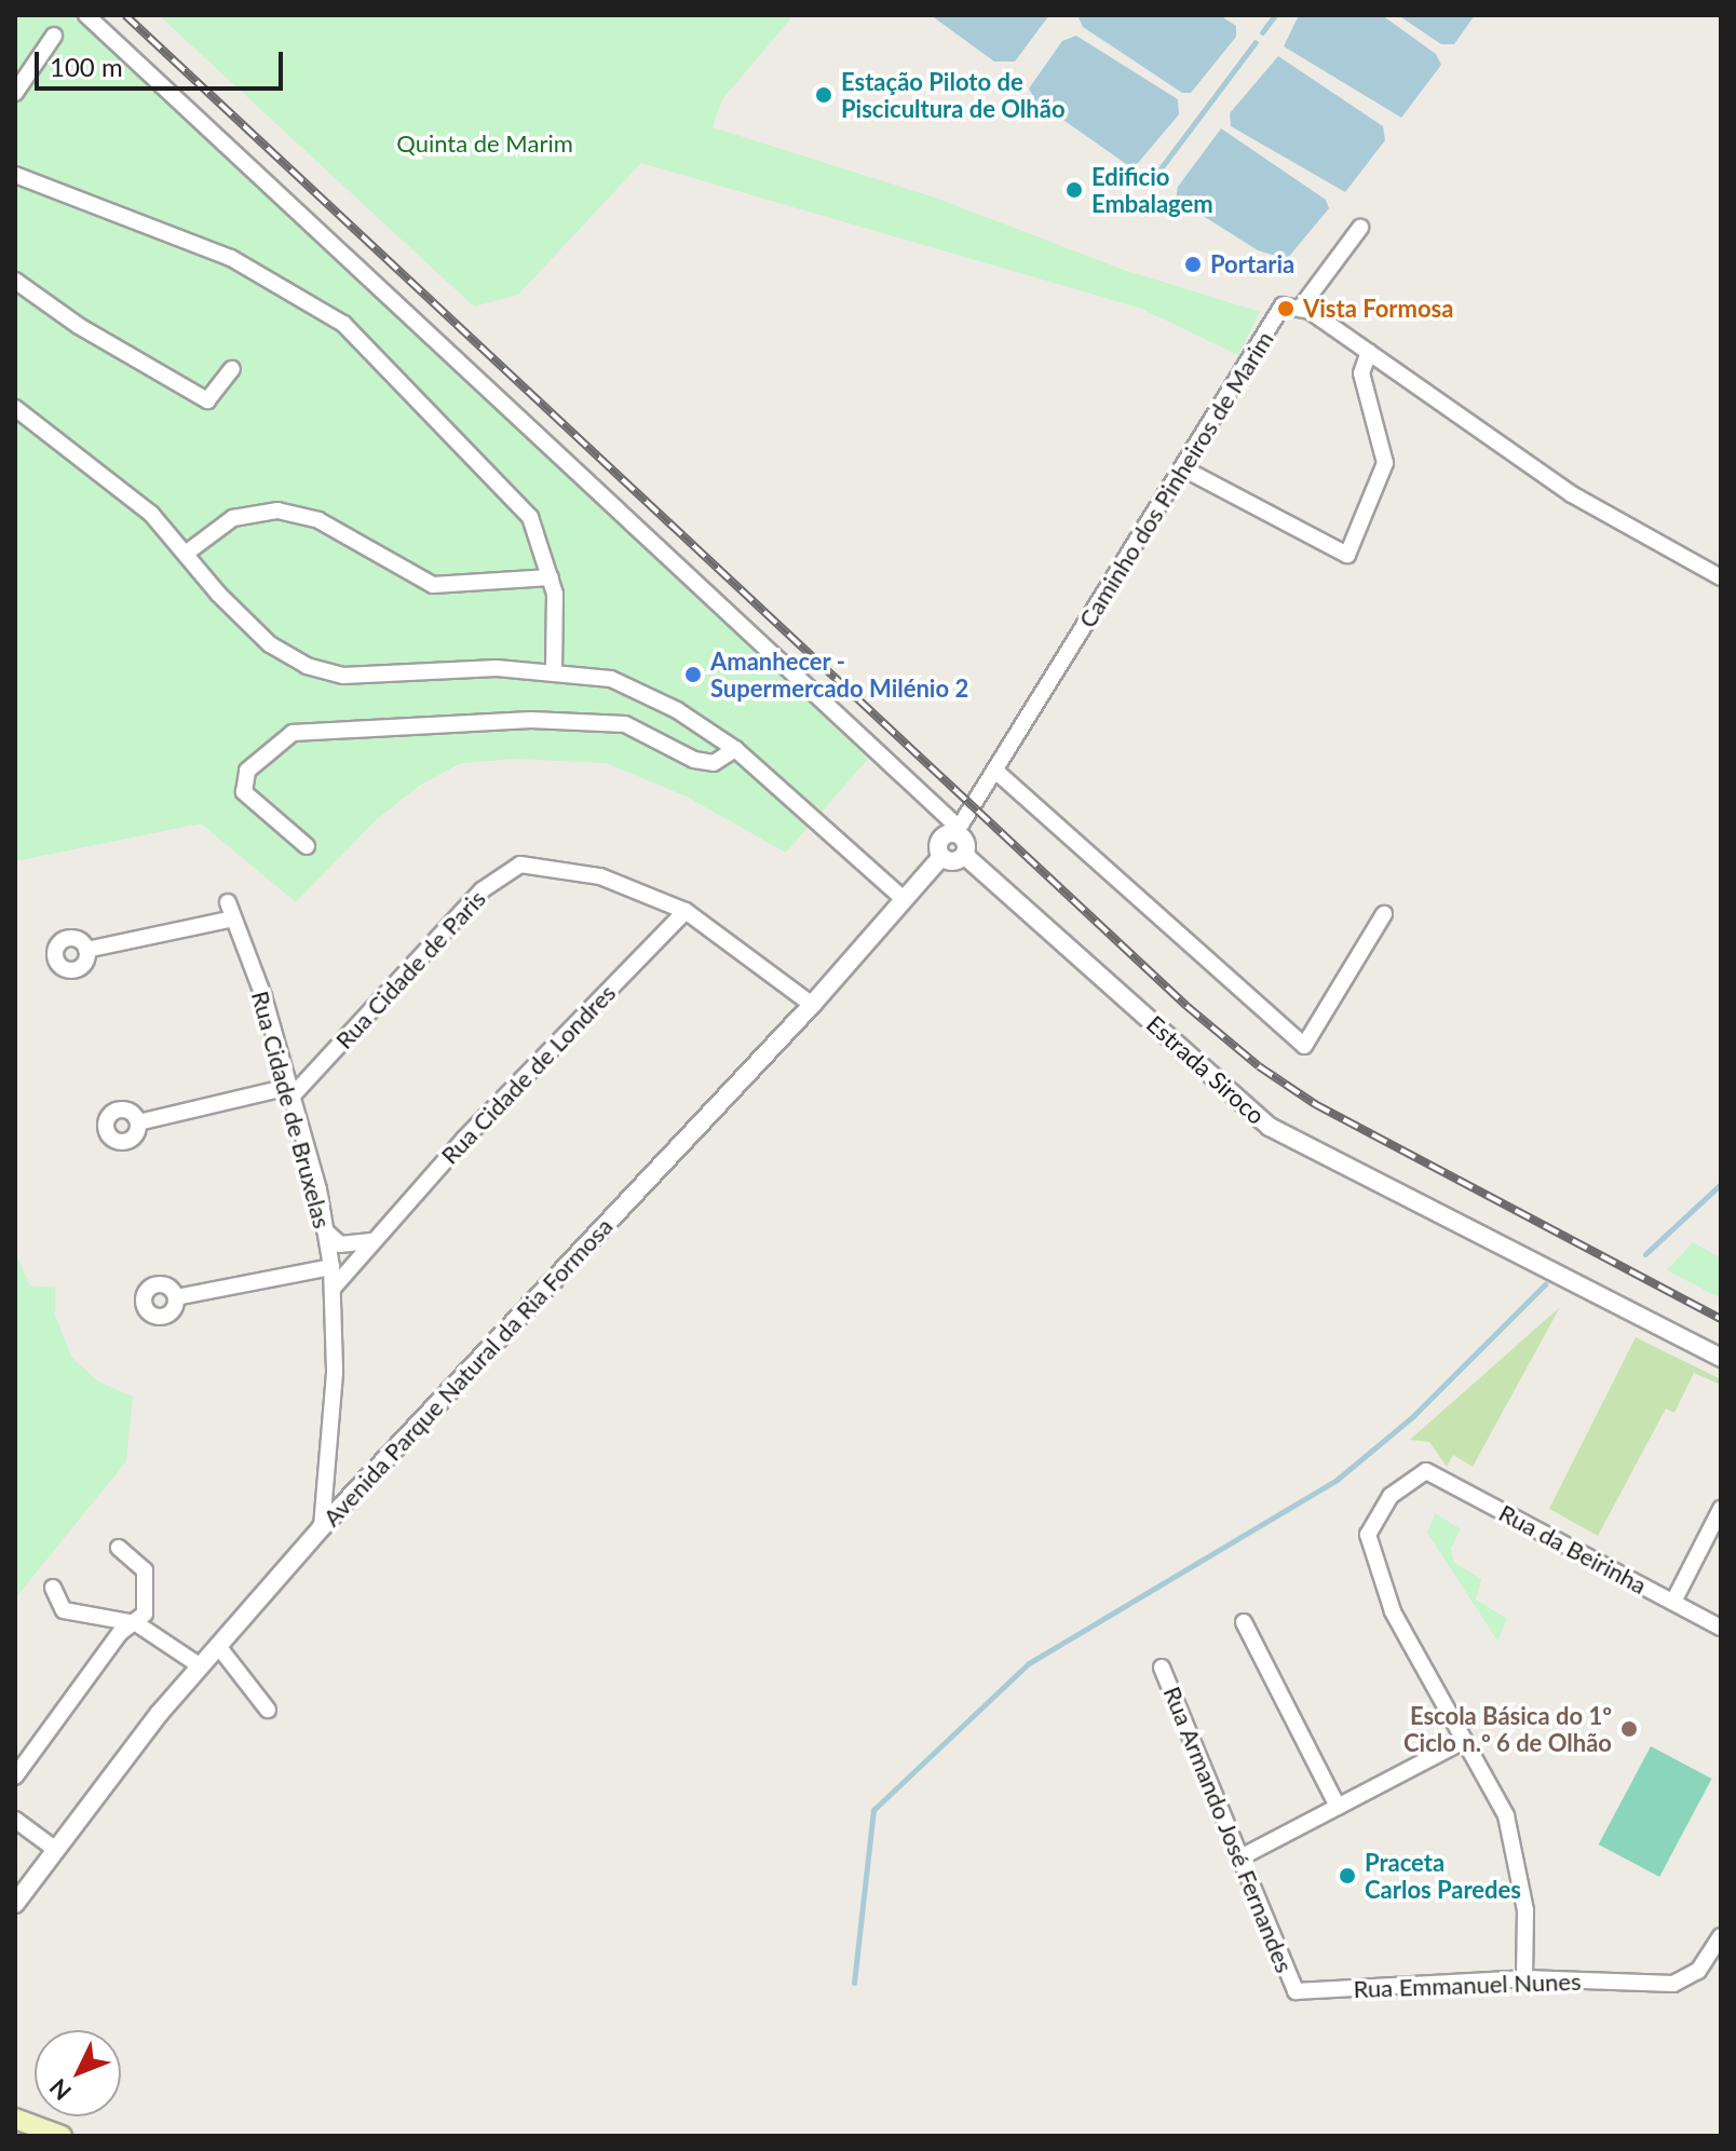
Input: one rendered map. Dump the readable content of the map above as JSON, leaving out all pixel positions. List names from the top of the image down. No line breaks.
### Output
{"streets":{"street":["Caminho dos Pinheiros de Marim","Rua Cidade de Paris","Estrada Siroco","Rua Cidade de Londres","Rua Cidade de Bruxelas","Avenida Parque Natural da Ria Formosa","Rua da Beirinha","Rua Armando José Fernandes","Rua Emmanuel Nunes"]},"crossings":[["Caminho dos Pinheiros de Marim","Estrada Siroco"],["Caminho dos Pinheiros de Marim","Avenida Parque Natural da Ria Formosa"],["Rua Cidade de Paris","Rua Cidade de Londres"],["Rua Cidade de Paris","Rua Cidade de Bruxelas"],["Rua Cidade de Paris","Avenida Parque Natural da Ria Formosa"],["Estrada Siroco","Avenida Parque Natural da Ria Formosa"],["Rua Cidade de Londres","Rua Cidade de Bruxelas"],["Rua Cidade de Bruxelas","Avenida Parque Natural da Ria Formosa"],["Rua Armando José Fernandes","Rua Emmanuel Nunes"]],"parks":["Quinta de Marim"],"places":["Estação Piloto de Piscicultura de Olhão","Edificio Embalagem","Portaria","Vista Formosa","Amanhecer - Supermercado Milénio 2","Escola Básica do 1º Ciclo n.º 6 de Olhão","Praceta Carlos Paredes"],"scale_bar":"100 m","north":"bottom left"}
